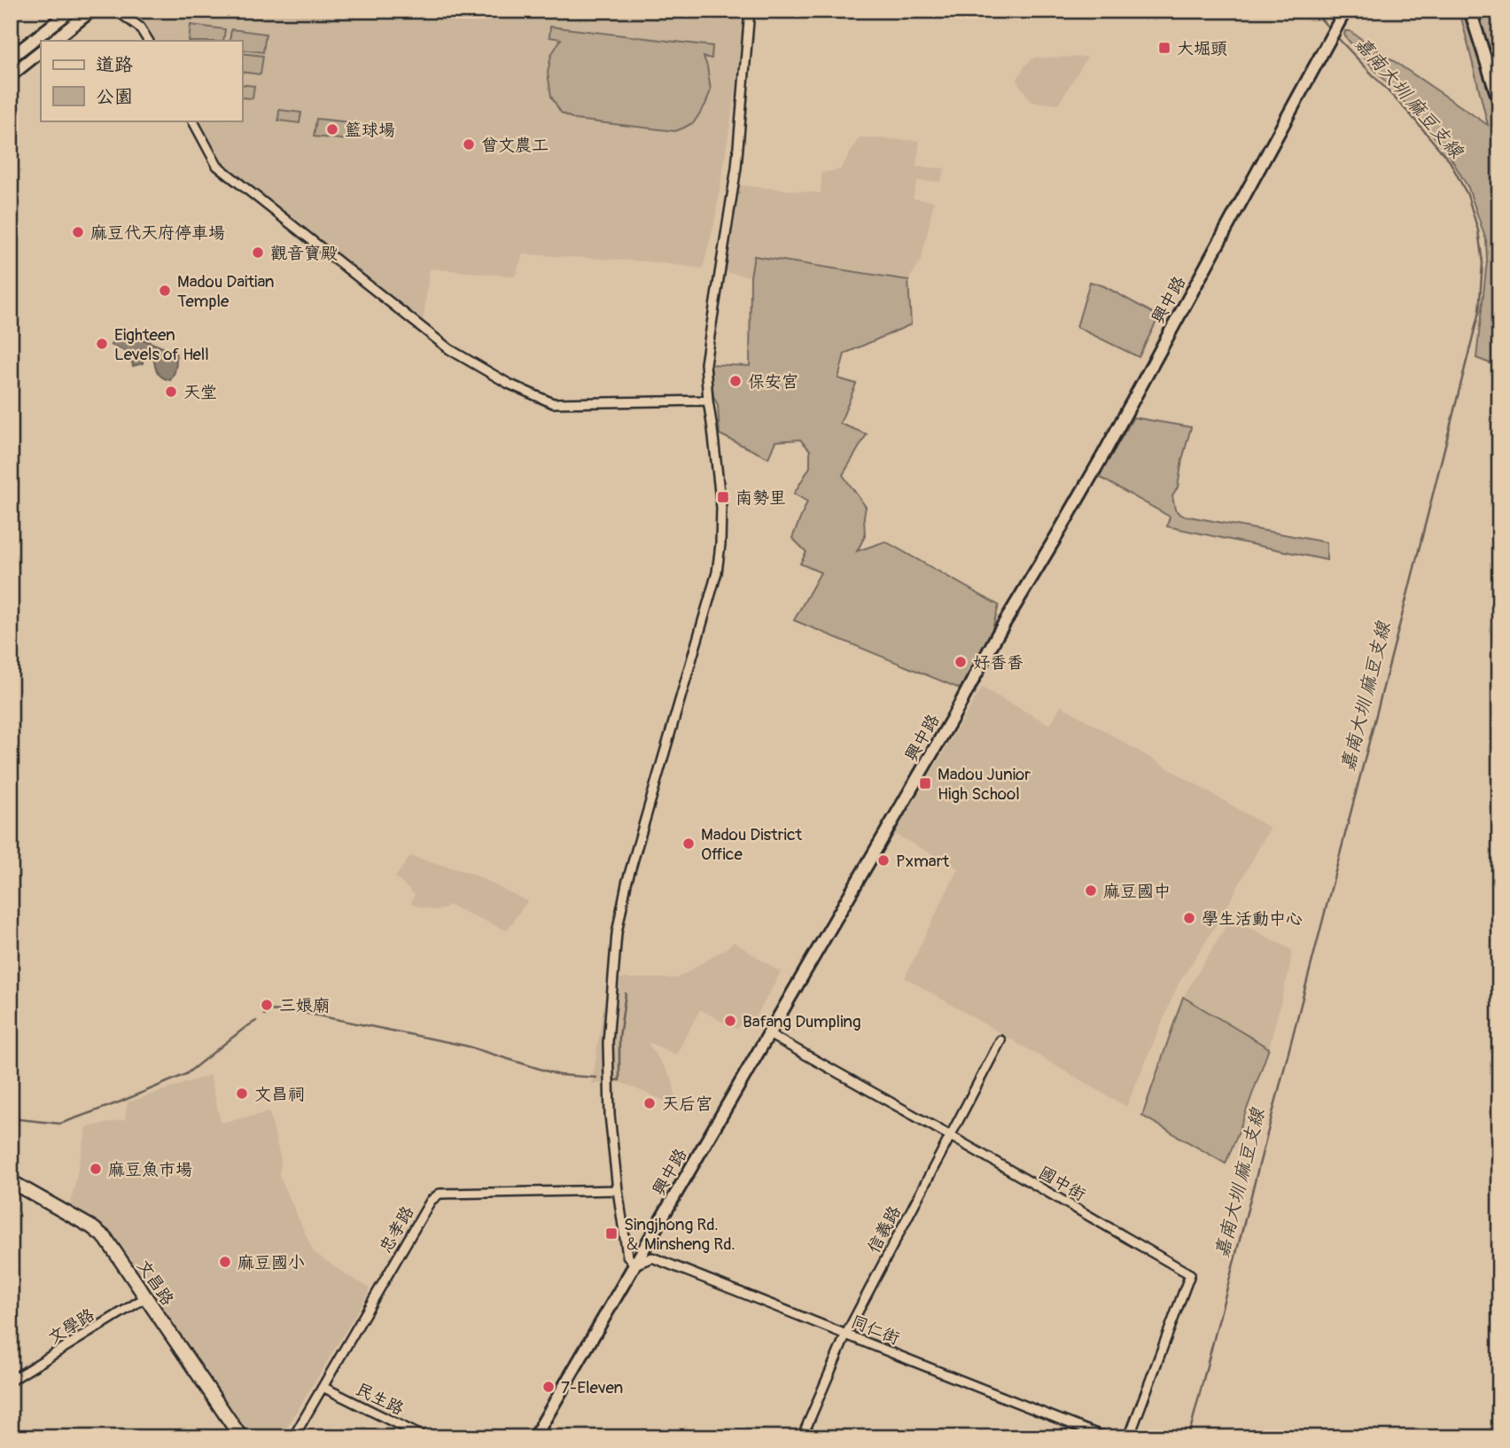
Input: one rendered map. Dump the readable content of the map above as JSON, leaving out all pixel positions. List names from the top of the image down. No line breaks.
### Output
{"streets":{"main road":["興中路","文昌路"],"street":["國中街","忠孝路","信義路","文學路","同仁街","民生路"]},"crossings":[["興中路","國中街"],["興中路","同仁街"],["國中街","信義路"],["忠孝路","民生路"],["信義路","同仁街"],["文昌路","文學路"]],"water":["嘉南大圳 麻豆支線"],"places":{"transit":["大堀頭","南勢里","Madou Junior High School","Singjhong Rd. ＆ Minsheng Rd."],"other":["籃球場","曾文農工","麻豆代天府停車場","觀音寶殿","Madou Daitian Temple","Eighteen Levels of Hell","保安宮","天堂","好香香","Madou District Office","Pxmart","麻豆國中","學生活動中心","三娘廟","Bafang Dumpling","文昌祠","天后宮","麻豆魚市場","麻豆國小","7-Eleven"]},"legend":["道路","公園"]}
